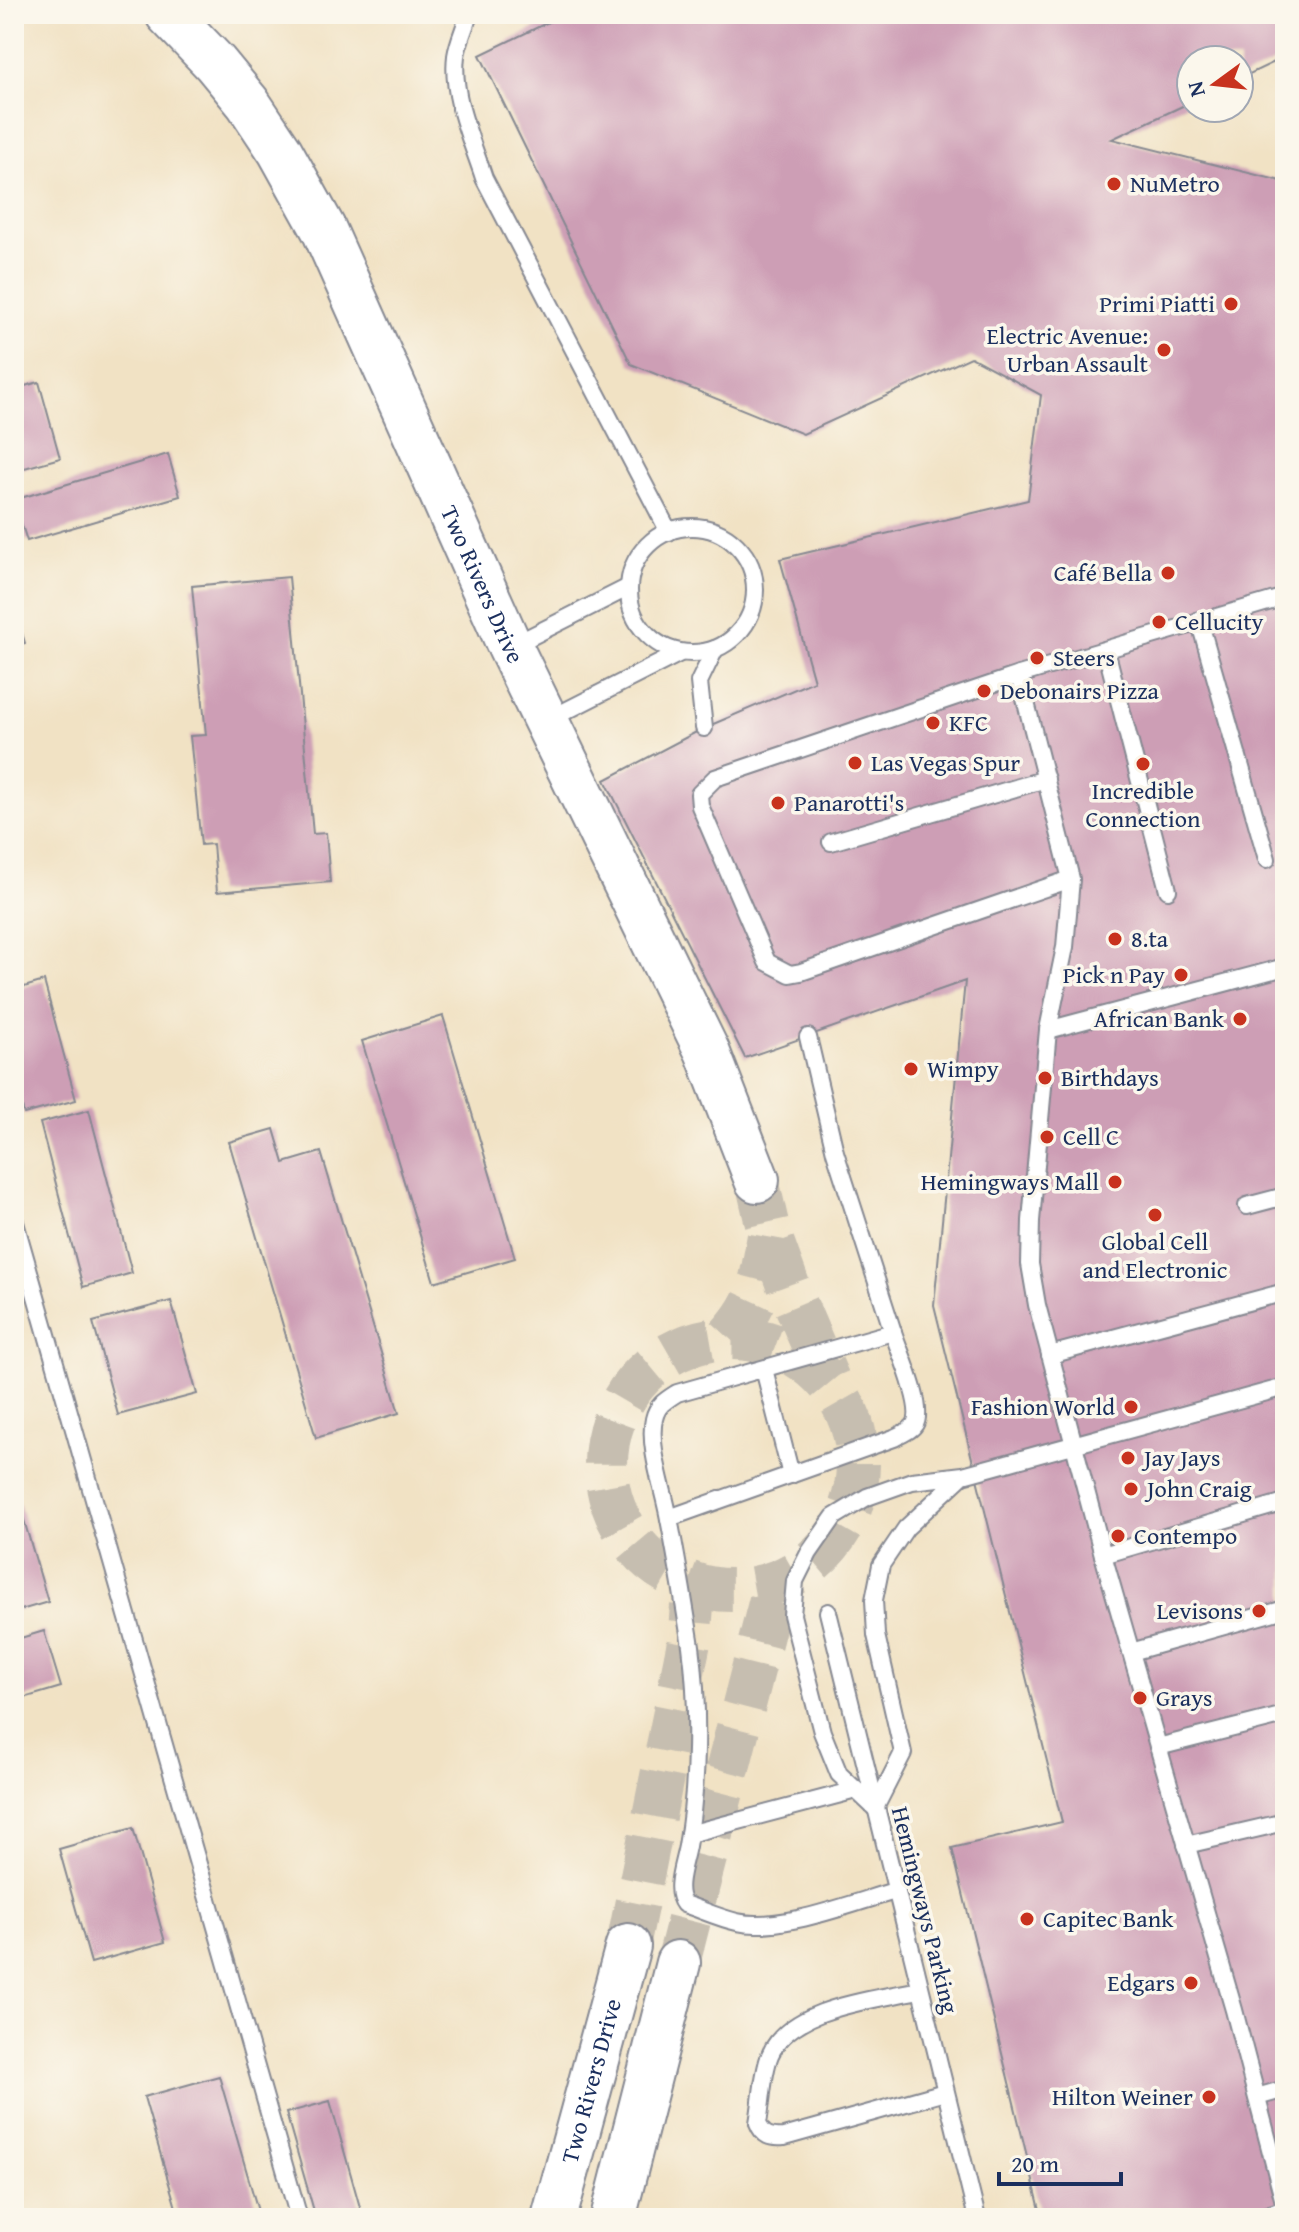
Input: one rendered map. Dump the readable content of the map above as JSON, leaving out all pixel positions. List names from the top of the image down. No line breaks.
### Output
{"streets":{"main road":["Two Rivers Drive"],"lane":["Hemingways Parking"]},"places":["NuMetro","Primi Piatti","Electric Avenue: Urban Assault","Café Bella","Cellucity","Steers","Debonairs Pizza","KFC","Las Vegas Spur","Incredible Connection","Panarotti's","8.ta","Pick n Pay","African Bank","Wimpy","Birthdays","Cell C","Hemingways Mall","Global Cell and Electronic","Fashion World","Jay Jays","John Craig","Contempo","Levisons","Grays","Capitec Bank","Edgars","Hilton Weiner"],"scale_bar":"20 m","north":"left"}
